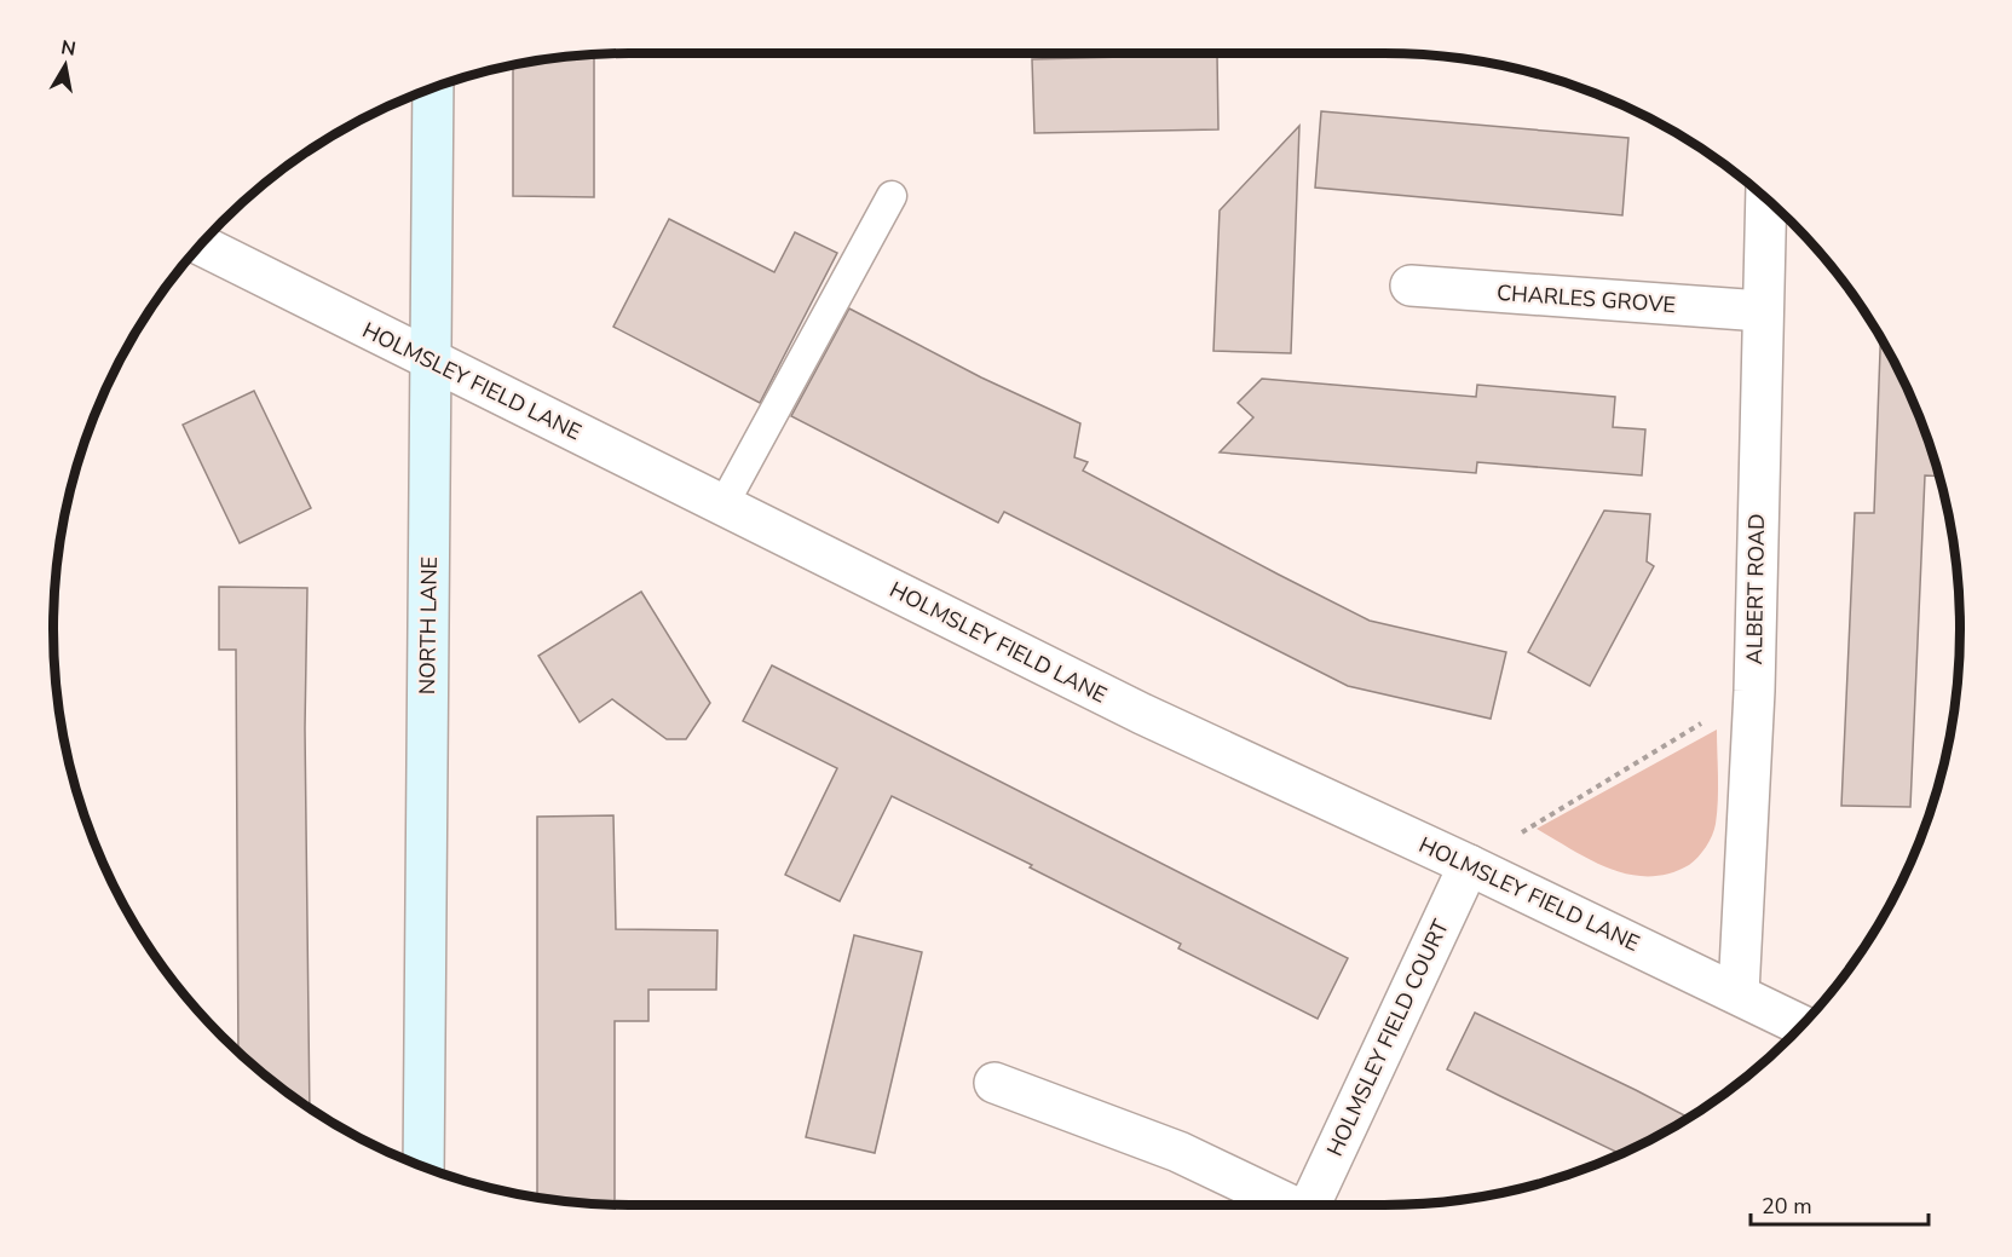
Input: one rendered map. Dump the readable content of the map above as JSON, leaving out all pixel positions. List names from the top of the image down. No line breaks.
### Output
{"streets":{"street":["CHARLES GROVE","HOLMSLEY FIELD LANE","ALBERT ROAD","NORTH LANE","HOLMSLEY FIELD COURT"]},"crossings":[["CHARLES GROVE","ALBERT ROAD"],["HOLMSLEY FIELD LANE","ALBERT ROAD"],["HOLMSLEY FIELD LANE","NORTH LANE"],["HOLMSLEY FIELD LANE","HOLMSLEY FIELD COURT"]],"scale_bar":"20 m","north":"top"}
